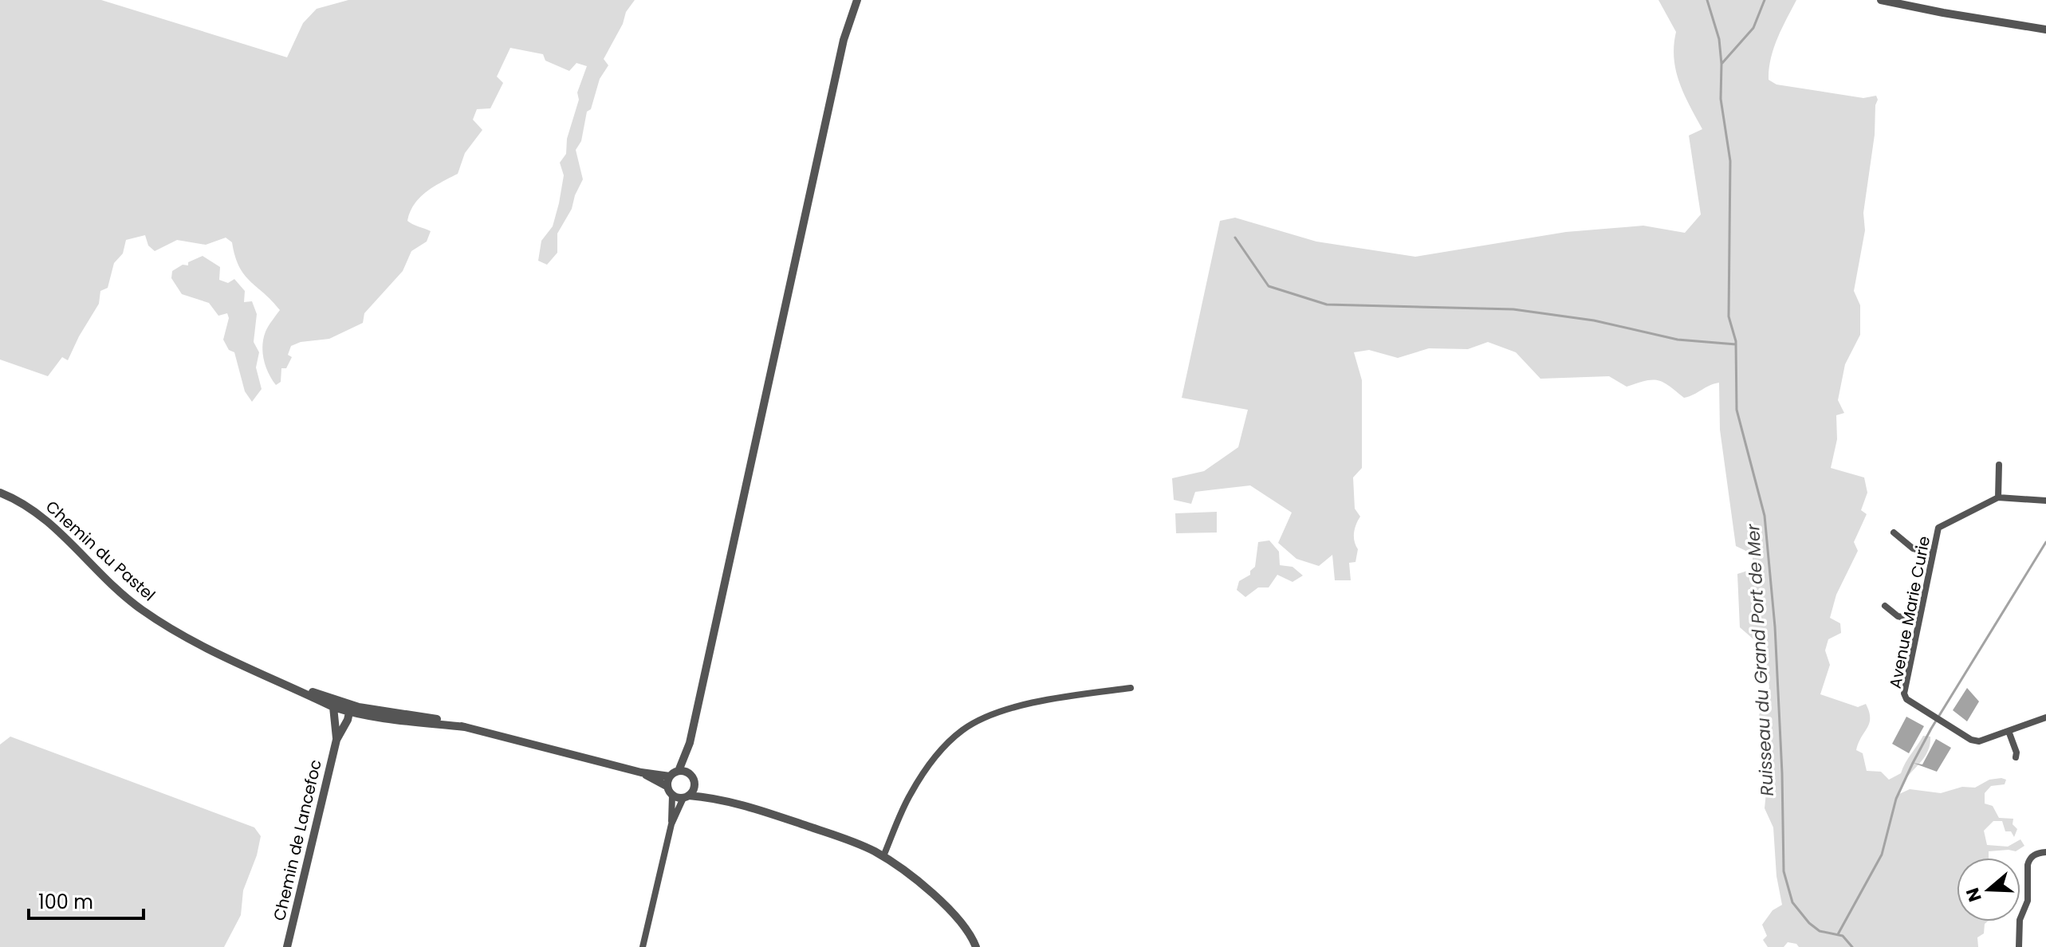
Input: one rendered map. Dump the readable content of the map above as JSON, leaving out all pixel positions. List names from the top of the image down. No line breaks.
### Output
{"streets":{"street":["Chemin du Pastel","Avenue Marie Curie","Chemin de Lancefoc"]},"crossings":[["Chemin du Pastel","Chemin de Lancefoc"]],"water":["Ruisseau du Grand Port de Mer"],"scale_bar":"100 m","north":"left"}
